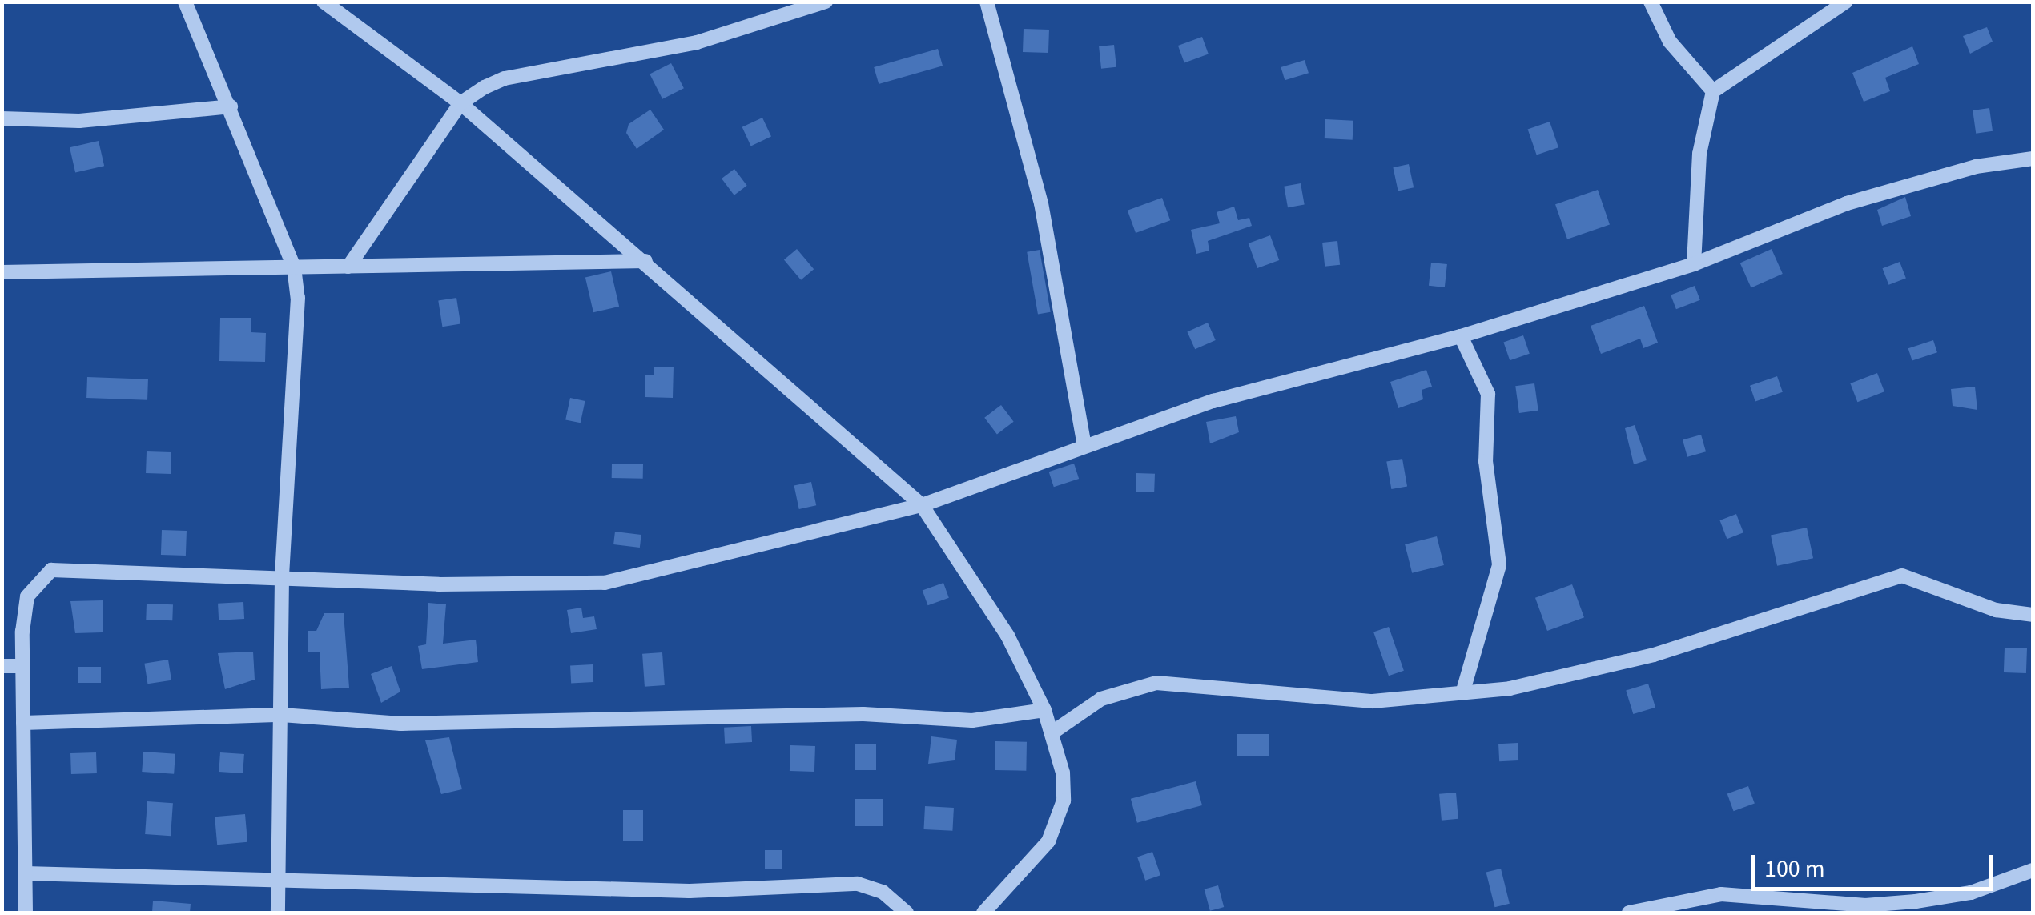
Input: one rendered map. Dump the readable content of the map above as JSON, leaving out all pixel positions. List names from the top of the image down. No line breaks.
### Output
{"scale_bar":"100 m"}
